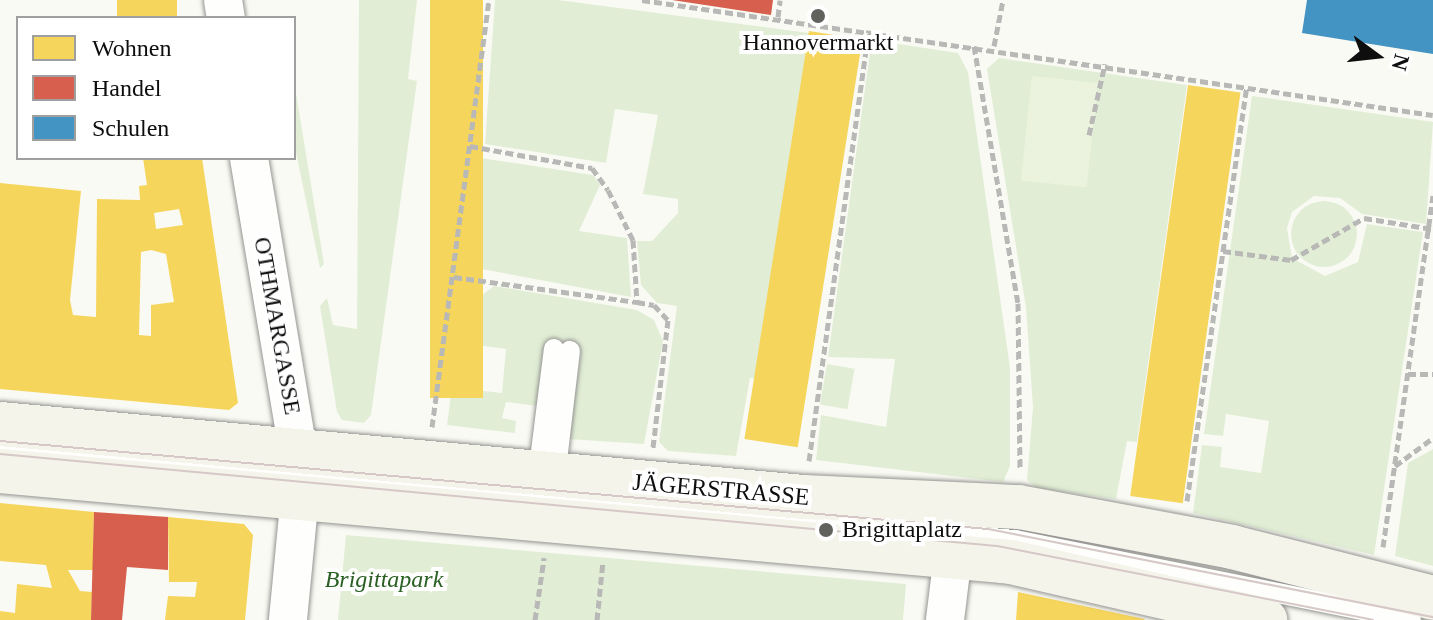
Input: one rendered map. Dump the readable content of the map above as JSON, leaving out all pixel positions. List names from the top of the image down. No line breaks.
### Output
{"streets":{"main road":["JÄGERSTRASSE"],"street":["OTHMARGASSE"]},"crossings":[["OTHMARGASSE","JÄGERSTRASSE"]],"parks":["Brigittapark"],"places":["Hannovermarkt","Brigittaplatz"],"legend":["Wohnen","Handel","Schulen"],"north":"right"}
